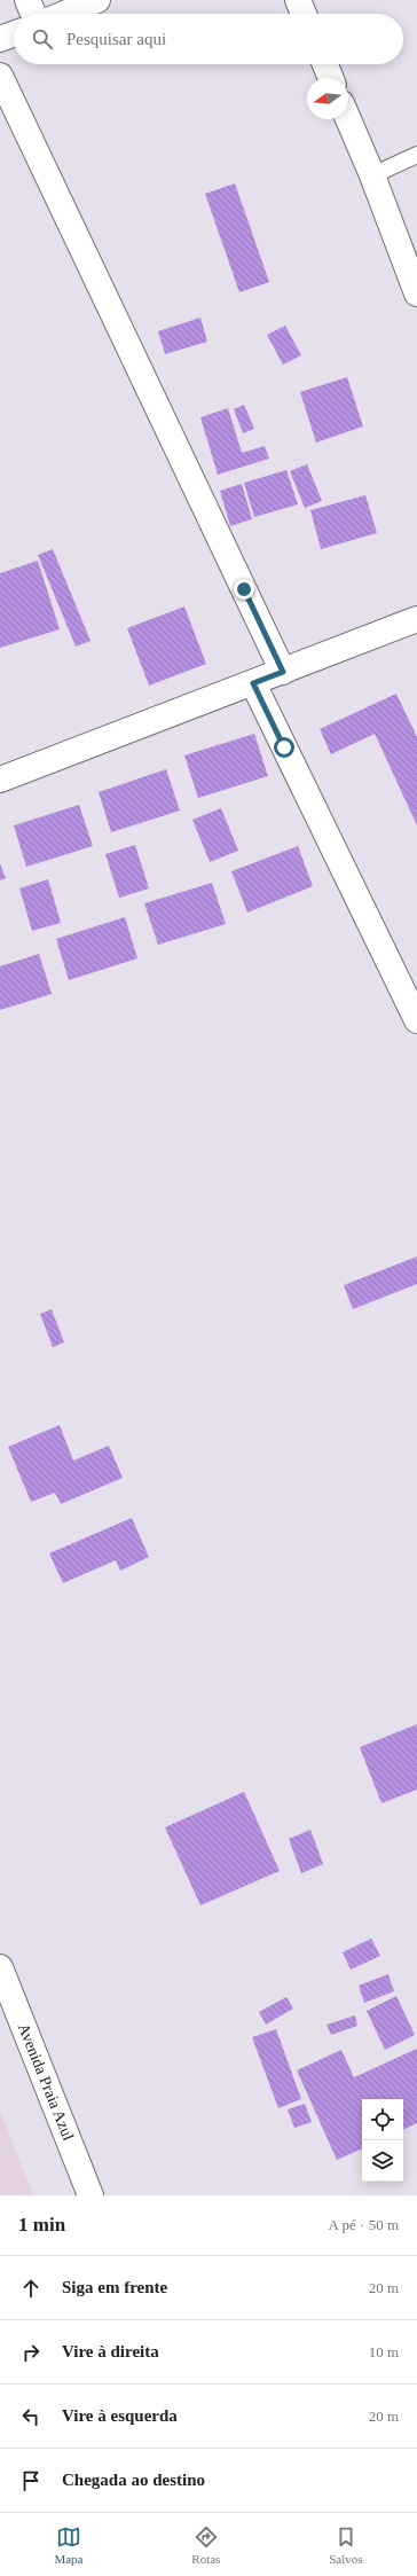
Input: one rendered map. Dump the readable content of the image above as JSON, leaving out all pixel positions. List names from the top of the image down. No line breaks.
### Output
{"streets":{"street":["Avenida Praia Azul"]},"north":"left","page":{"search":"Pesquisar aqui","heading":["1 min","A pé · 50 m"],"list":[["Siga em frente","20 m"],["Vire à direita","10 m"],["Vire à esquerda","20 m"],"Chegada ao destino"],"nav":["Mapa","Rotas","Salvos"]}}
